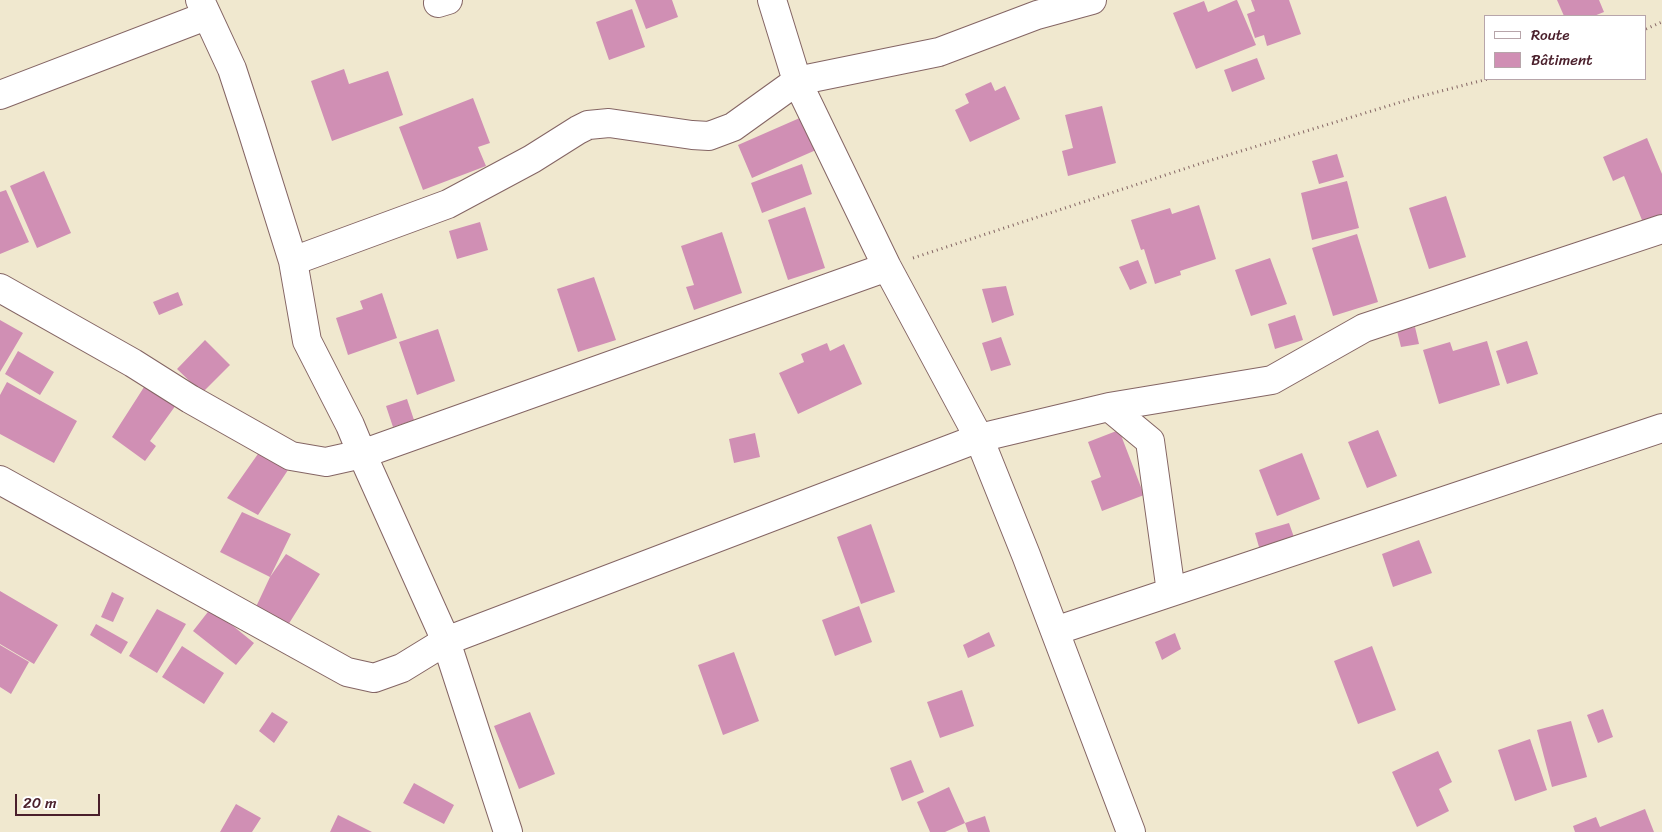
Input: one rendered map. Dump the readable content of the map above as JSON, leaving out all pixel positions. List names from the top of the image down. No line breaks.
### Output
{"legend":["Route","Bâtiment"],"scale_bar":"20 m"}
